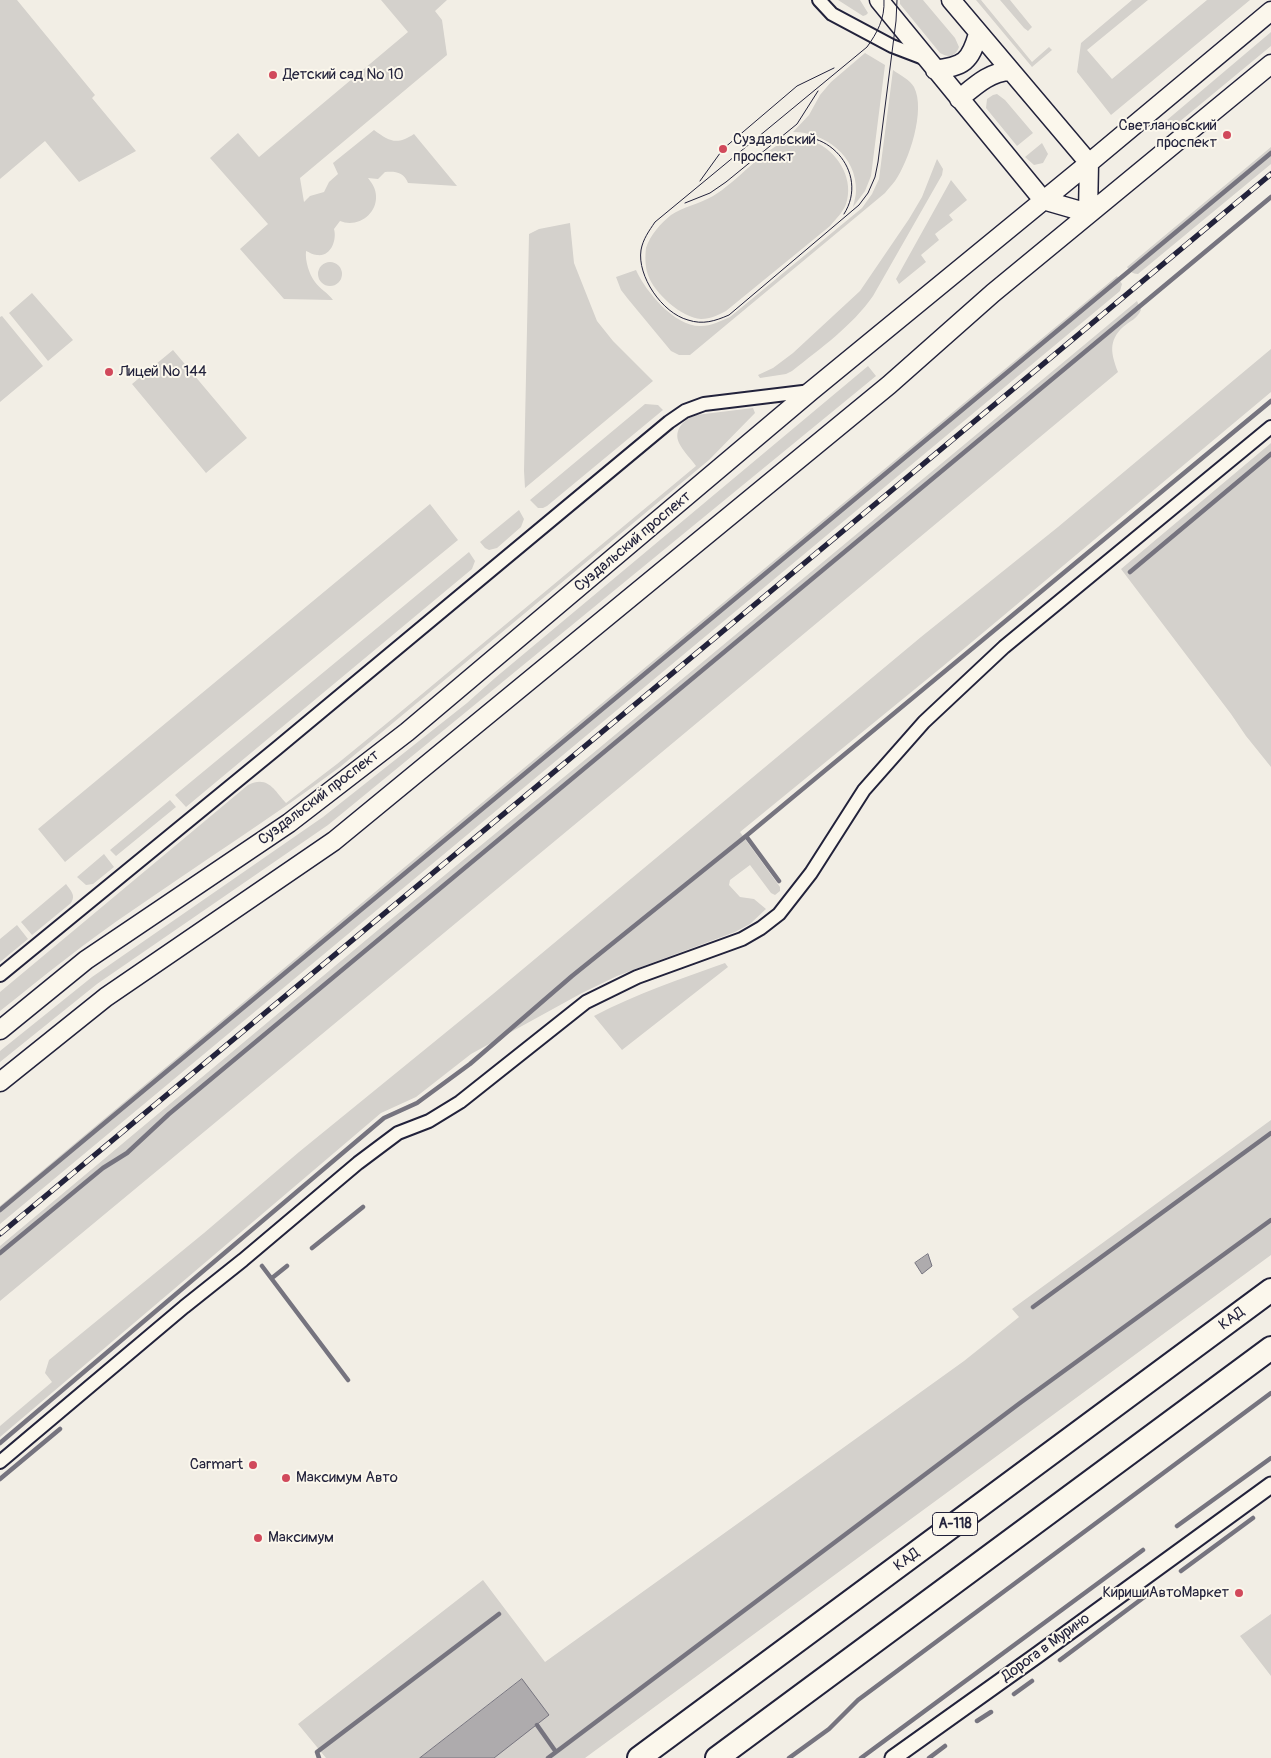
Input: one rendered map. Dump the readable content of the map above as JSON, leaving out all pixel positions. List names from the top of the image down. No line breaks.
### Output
{"streets":{"highway":["КАД","А-118"],"main road":["Суздальский проспект"],"street":["Дорога в Мурино"]},"places":["Детский сад № 10","Светлановский проспект","Суздальский проспект","Лицей № 144","Carmart","Максимум Авто","Максимум","КиришиАвтоМаркет"]}
